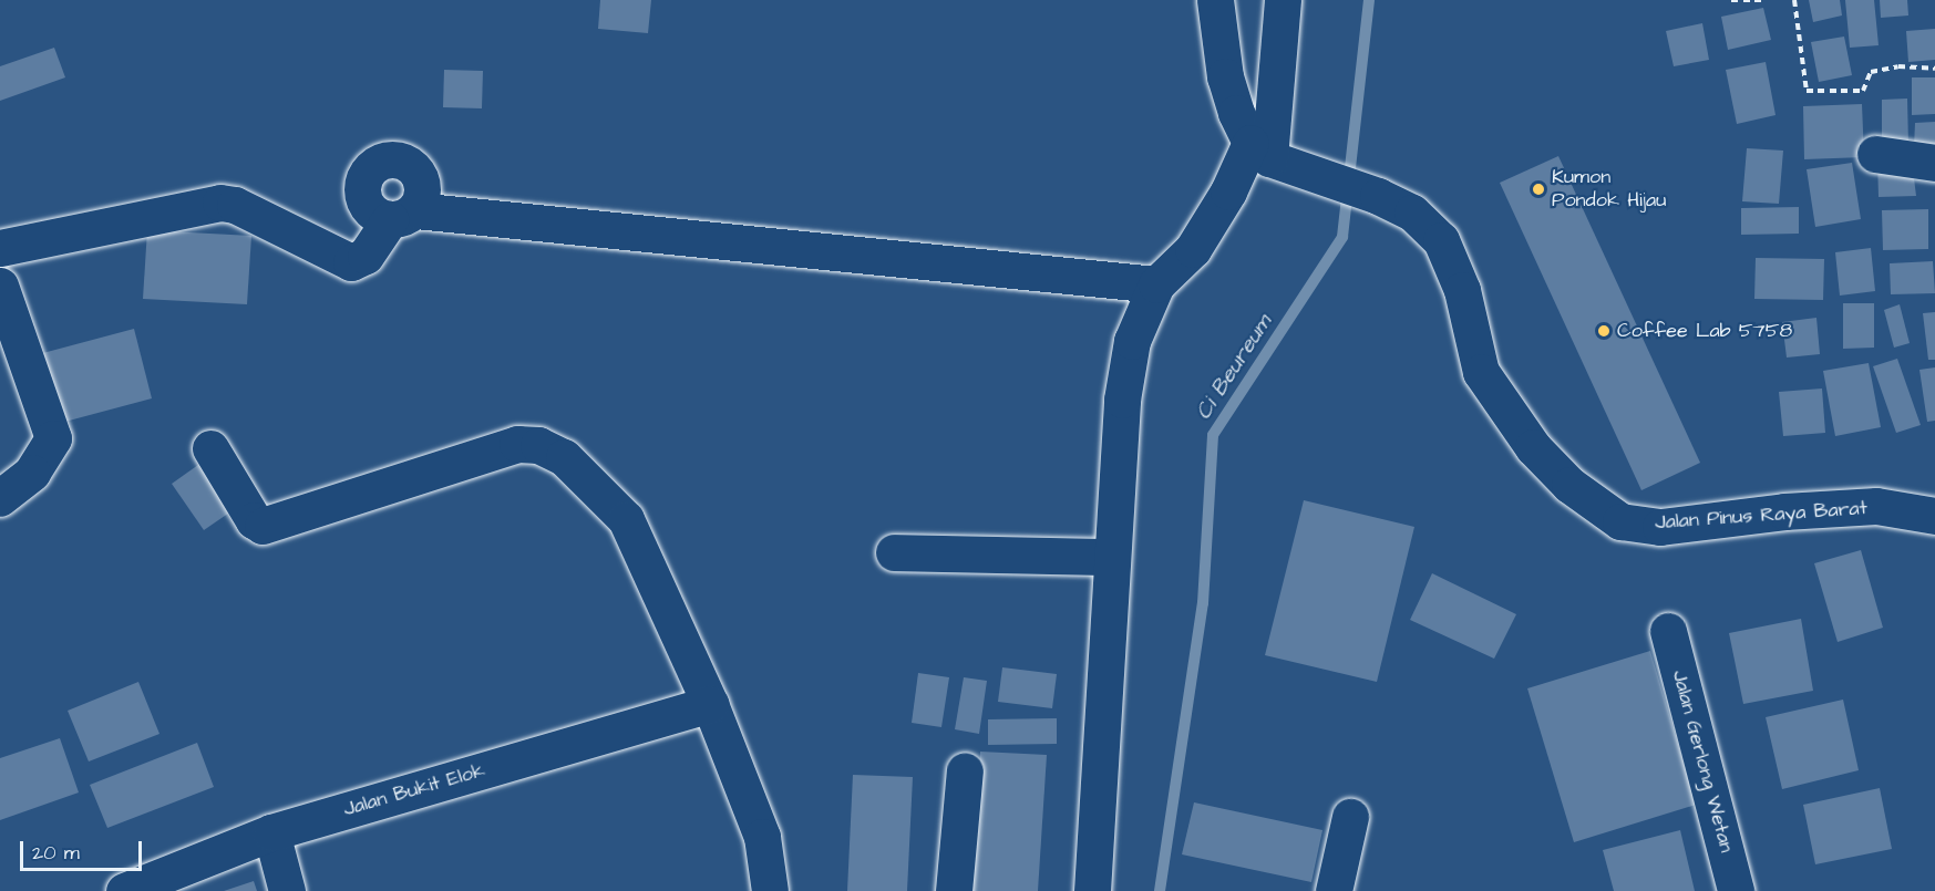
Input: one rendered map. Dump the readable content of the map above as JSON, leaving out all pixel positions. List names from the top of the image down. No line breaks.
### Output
{"streets":{"street":["Jalan Pinus Raya Barat","Jalan Gerlong Wetan","Jalan Bukit Elok"]},"water":["Ci Beureum"],"places":["Kumon Pondok Hijau","Coffee Lab 5758"],"scale_bar":"20 m"}
